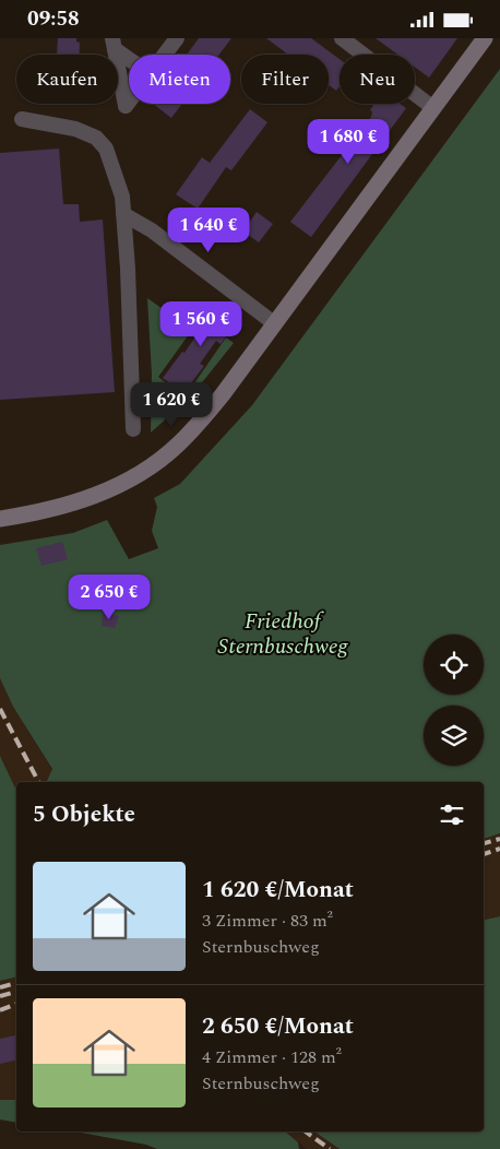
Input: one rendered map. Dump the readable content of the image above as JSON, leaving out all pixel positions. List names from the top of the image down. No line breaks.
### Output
{"parks":["Friedhof Sternbuschweg"],"page":{"status":"09:58","chip":["Kaufen","Mieten","Filter","Neu"],"price":["1 680 €","1 640 €","1 560 €","1 620 €","2 650 €"],"heading":"5 Objekte","list":[{"name":"1 620 €/Monat","note":"3 Zimmer · 83 m² · Sternbuschweg"},{"name":"2 650 €/Monat","note":"4 Zimmer · 128 m² · Sternbuschweg"}]}}
